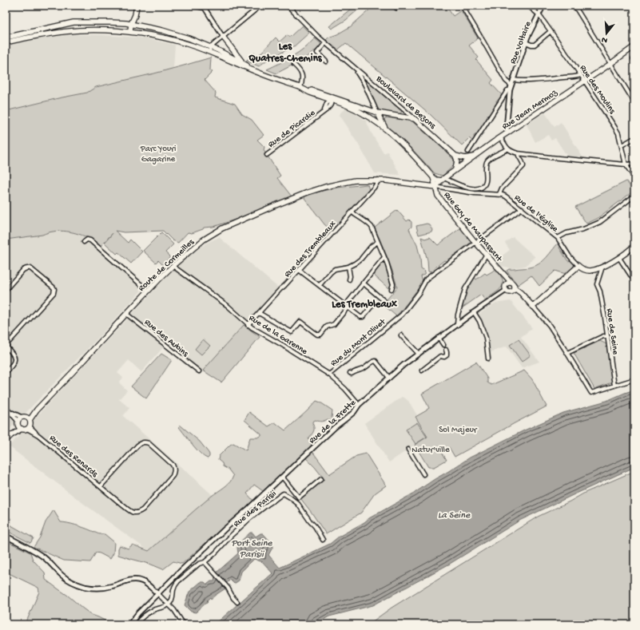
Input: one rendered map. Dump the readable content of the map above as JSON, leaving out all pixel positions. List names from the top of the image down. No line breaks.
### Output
{"streets":{"main road":["Boulevard de Bezons","Rue Jean Mermoz","Rue Guy de Maupassant","Route de Cormeilles"],"street":["Rue Voltaire","Rue des Moulins","Rue de Picardie","Rue de l'Église","Rue des Trembleaux","Rue de Seine","Rue de la Garenne","Rue des Aubins","Rue du Mont Olivet","Rue de la Frette","Rue des Renards","Rue des Parisii"]},"crossings":[["Rue Voltaire","Rue des Moulins"],["Rue Voltaire","Rue Jean Mermoz"],["Rue des Moulins","Rue Jean Mermoz"],["Rue Jean Mermoz","Rue de l'Église"],["Rue Jean Mermoz","Rue Guy de Maupassant"],["Rue Jean Mermoz","Route de Cormeilles"],["Rue de l'Église","Rue Guy de Maupassant"],["Rue de l'Église","Route de Cormeilles"],["Rue de l'Église","Rue du Mont Olivet"],["Rue Guy de Maupassant","Route de Cormeilles"],["Rue Guy de Maupassant","Rue du Mont Olivet"],["Rue Guy de Maupassant","Rue de la Frette"],["Rue des Trembleaux","Route de Cormeilles"],["Rue des Trembleaux","Rue de la Garenne"],["Route de Cormeilles","Rue de la Garenne"],["Route de Cormeilles","Rue des Aubins"],["Rue de la Garenne","Rue du Mont Olivet"],["Rue de la Garenne","Rue de la Frette"]],"districts":["Les Quatres-Chemins","Les Trembleaux"],"water":["La Seine","Port Seine Parisii"],"parks":["Parc Youri Gagarine","Sol Majeur","Natur'ville"],"north":"bottom"}
